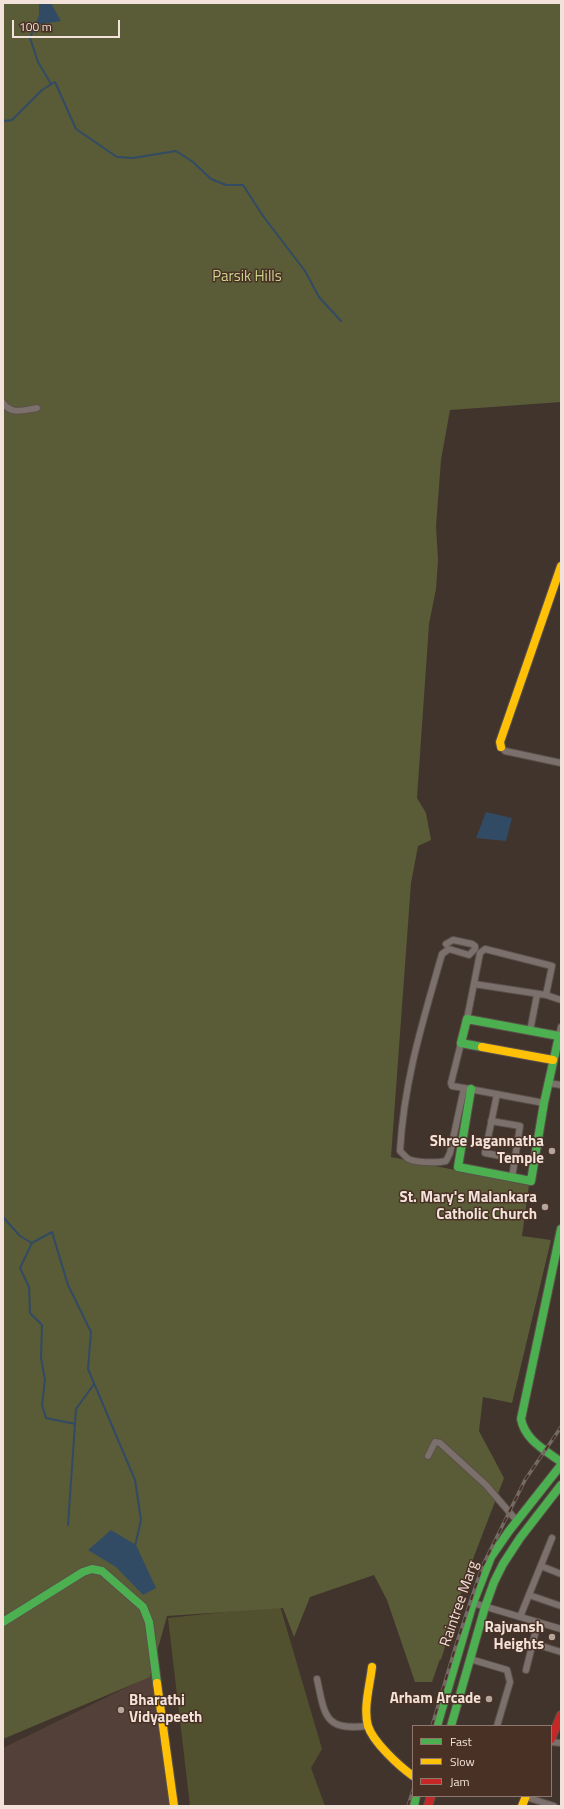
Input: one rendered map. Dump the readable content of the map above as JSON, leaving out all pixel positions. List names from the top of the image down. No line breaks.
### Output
{"streets":{"street":["Raintree Marg"]},"parks":["Parsik Hills"],"places":["Shree Jagannatha Temple","St. Mary's Malankara Catholic Church","Rajvansh Heights","Arham Arcade","Bharathi Vidyapeeth"],"legend":["Fast","Slow","Jam"],"scale_bar":"100 m"}
